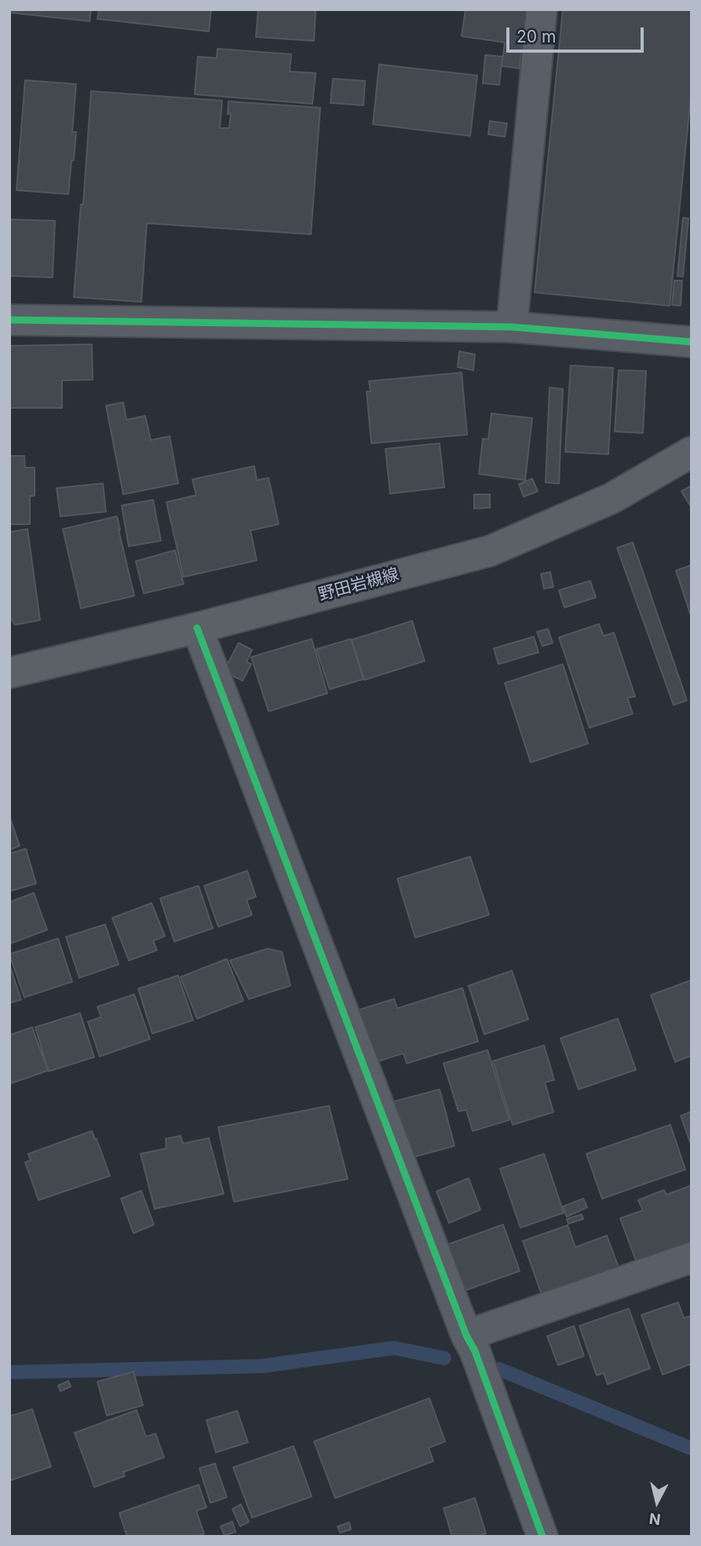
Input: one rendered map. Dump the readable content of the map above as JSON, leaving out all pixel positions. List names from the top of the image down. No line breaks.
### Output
{"streets":{"main road":["野田岩槻線"]},"scale_bar":"20 m","north":"bottom"}
